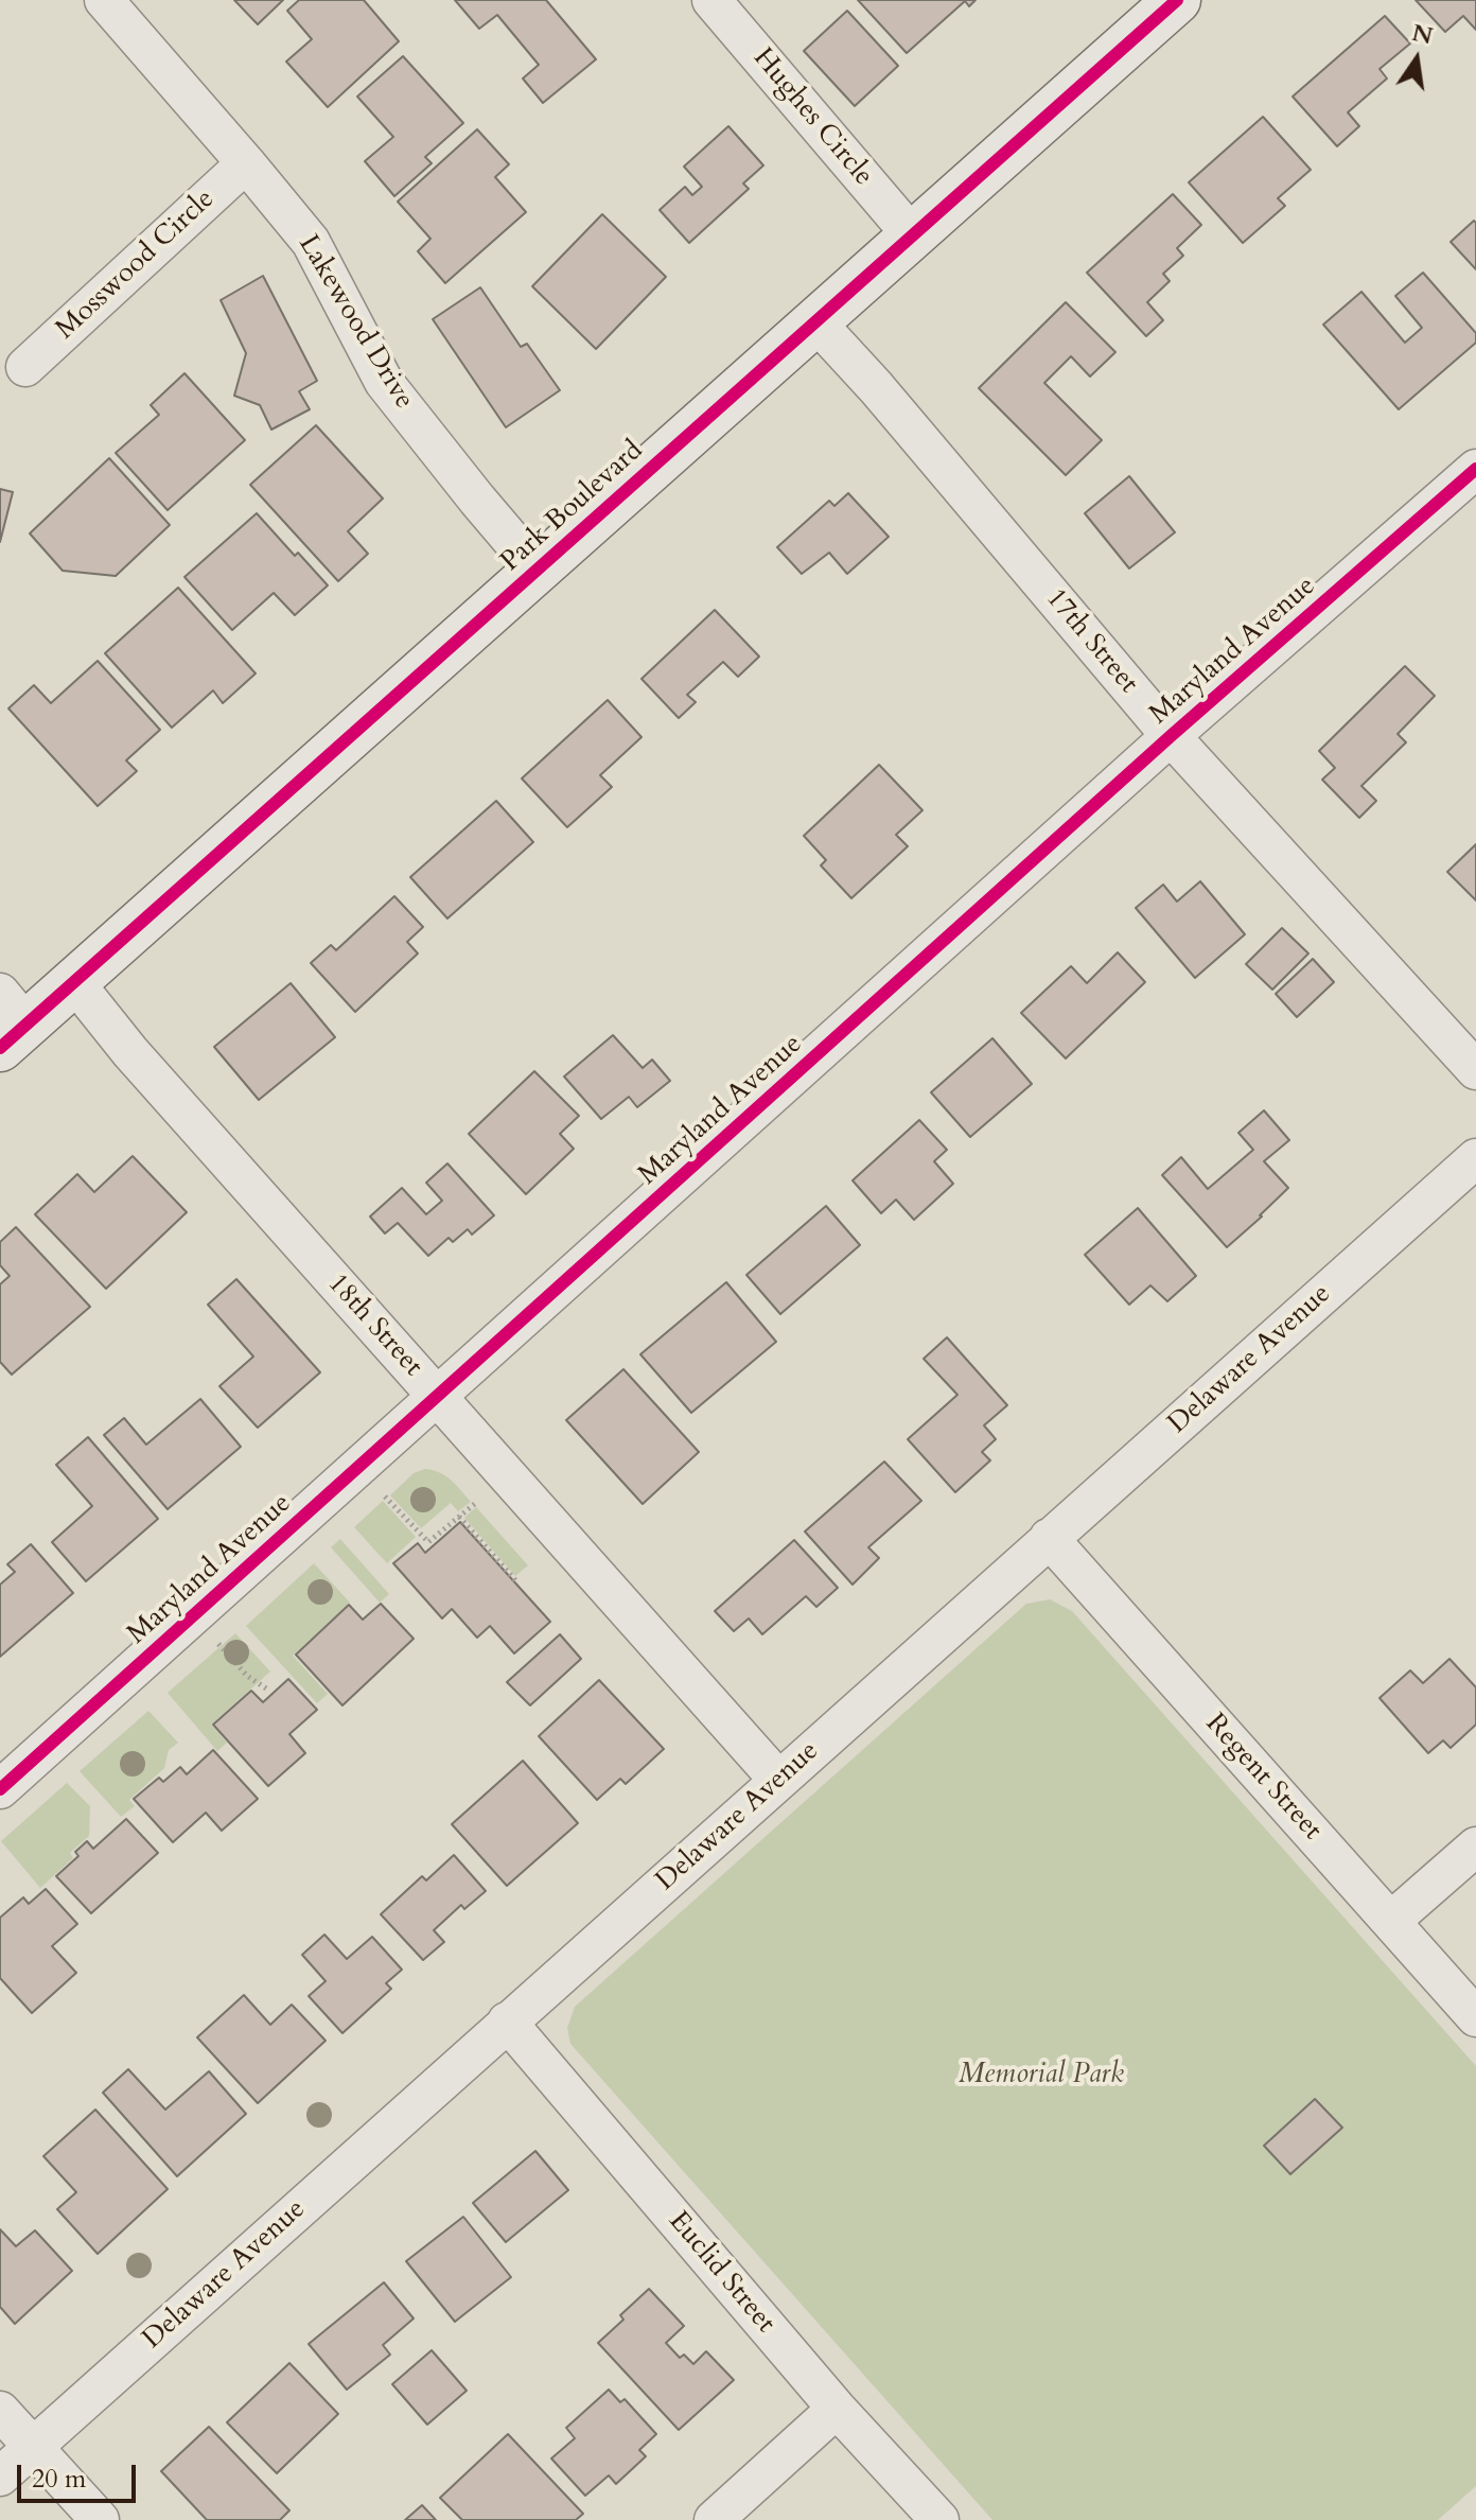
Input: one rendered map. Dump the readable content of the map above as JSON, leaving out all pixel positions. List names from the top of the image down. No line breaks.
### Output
{"streets":{"street":["Hughes Circle","Mosswood Circle","Lakewood Drive","Park Boulevard","17th Street","Maryland Avenue","18th Street","Delaware Avenue","Regent Street","Euclid Street"]},"crossings":[["Hughes Circle","Park Boulevard"],["Mosswood Circle","Lakewood Drive"],["Lakewood Drive","Park Boulevard"],["Park Boulevard","17th Street"],["Park Boulevard","18th Street"],["17th Street","Maryland Avenue"],["Maryland Avenue","18th Street"],["18th Street","Delaware Avenue"],["Delaware Avenue","Regent Street"],["Delaware Avenue","Euclid Street"]],"parks":["Memorial Park"],"scale_bar":"20 m","north":"top"}
